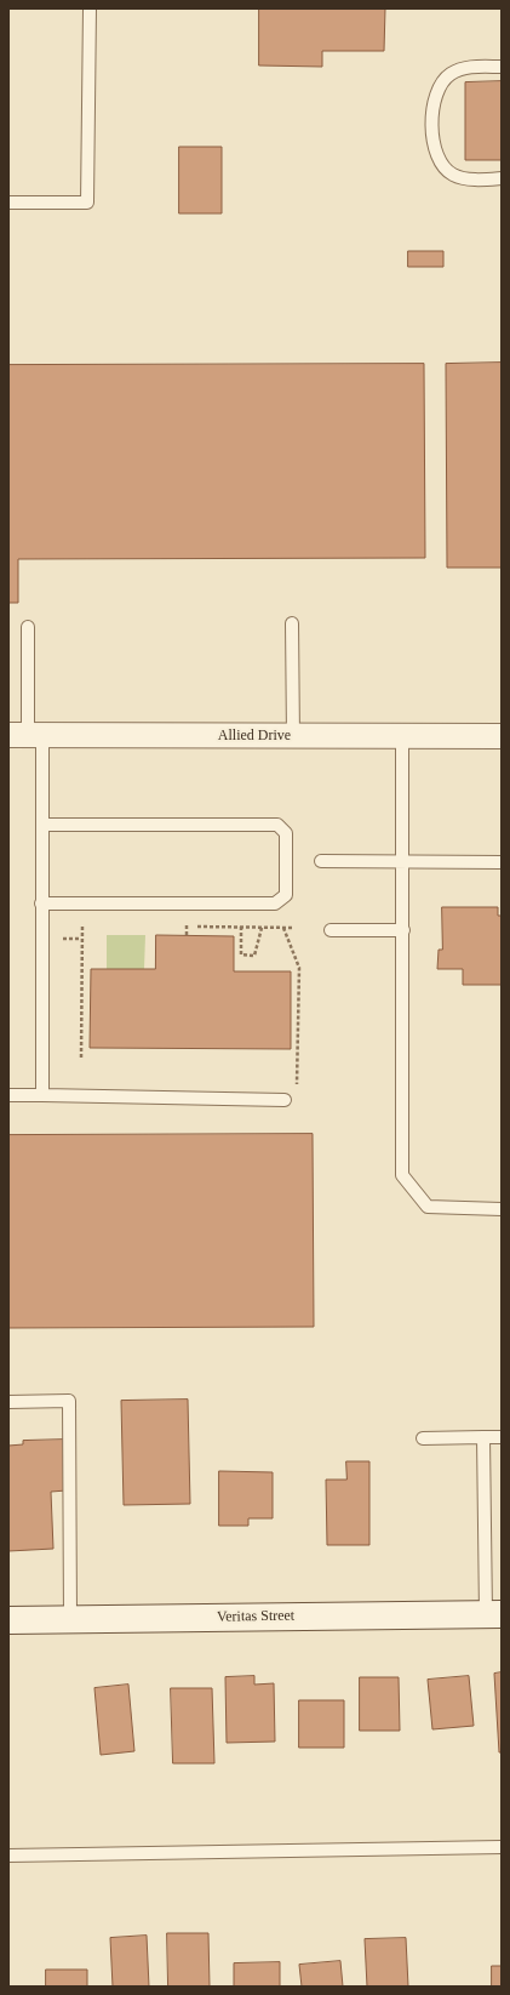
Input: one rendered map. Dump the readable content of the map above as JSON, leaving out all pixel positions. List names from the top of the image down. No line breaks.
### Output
{"streets":{"street":["Allied Drive","Veritas Street"]}}
